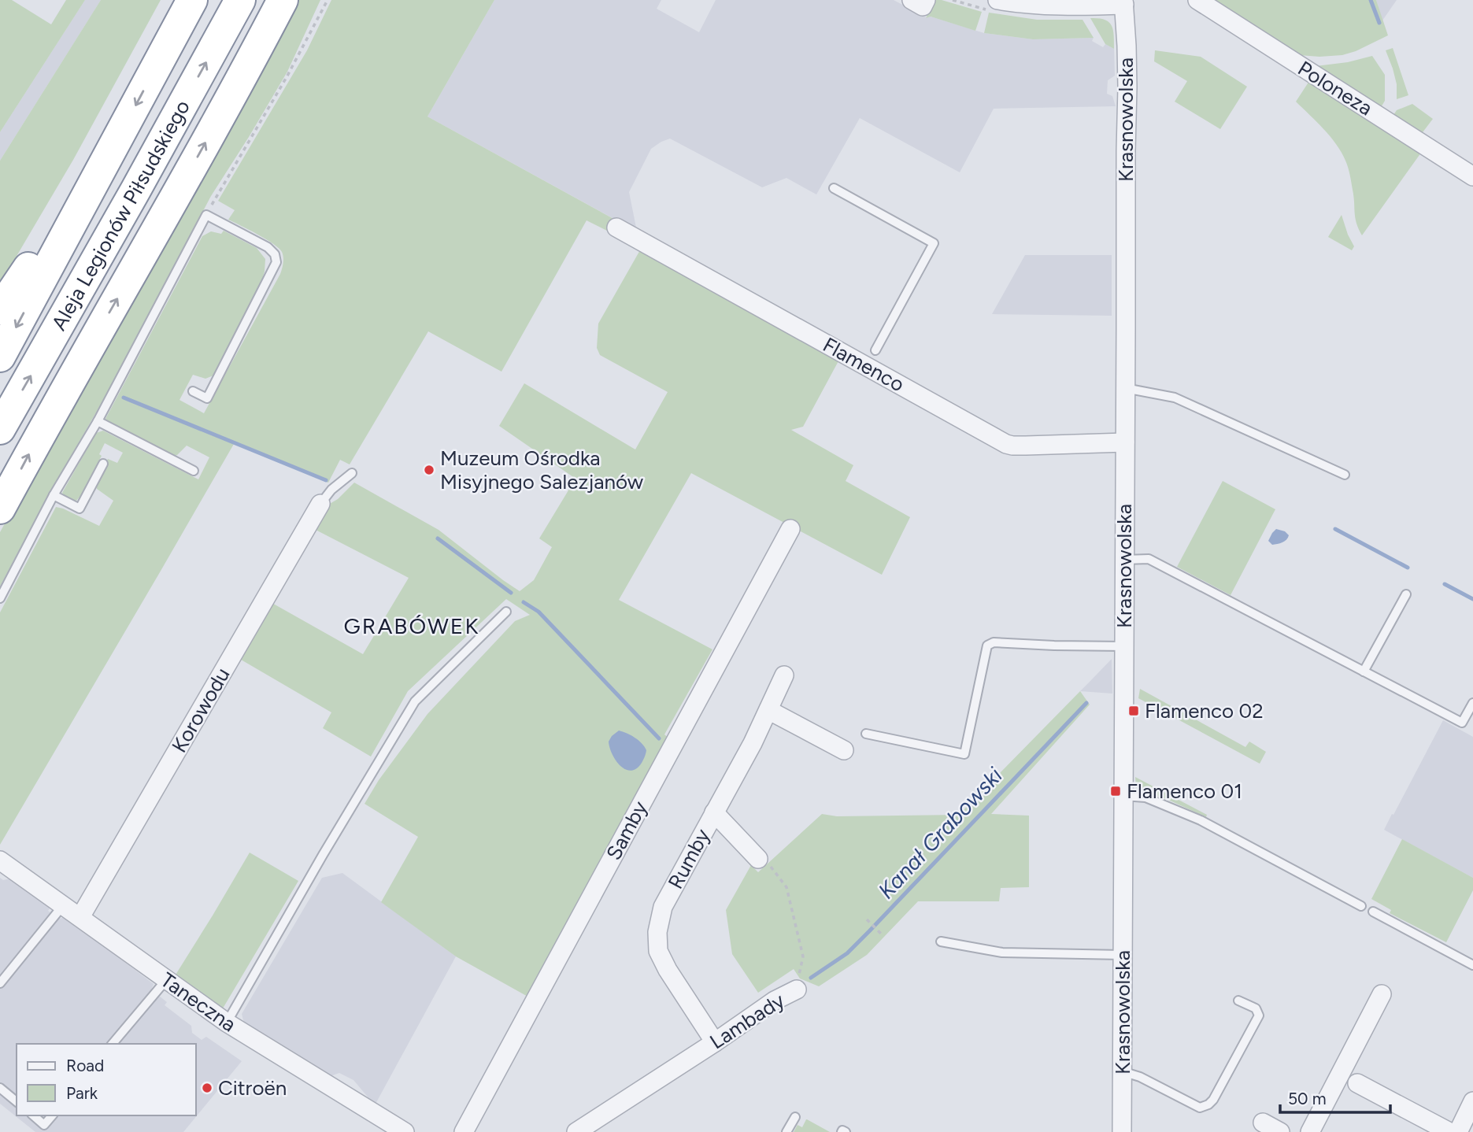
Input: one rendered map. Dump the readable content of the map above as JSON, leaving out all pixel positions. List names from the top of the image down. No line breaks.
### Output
{"streets":{"highway":["Aleja Legionów Piłsudskiego"],"street":["Poloneza","Krasnowolska","Flamenco","Korowodu","Samby","Rumby","Taneczna","Lambady"]},"crossings":[["Krasnowolska","Flamenco"],["Korowodu","Taneczna"],["Rumby","Lambady"]],"districts":["GRABÓWEK"],"water":["Kanał Grabowski"],"places":{"other":["Muzeum Ośrodka Misyjnego Salezjanów","Citroën"],"transit":["Flamenco 02","Flamenco 01"]},"legend":["Road","Park"],"scale_bar":"50 m"}
